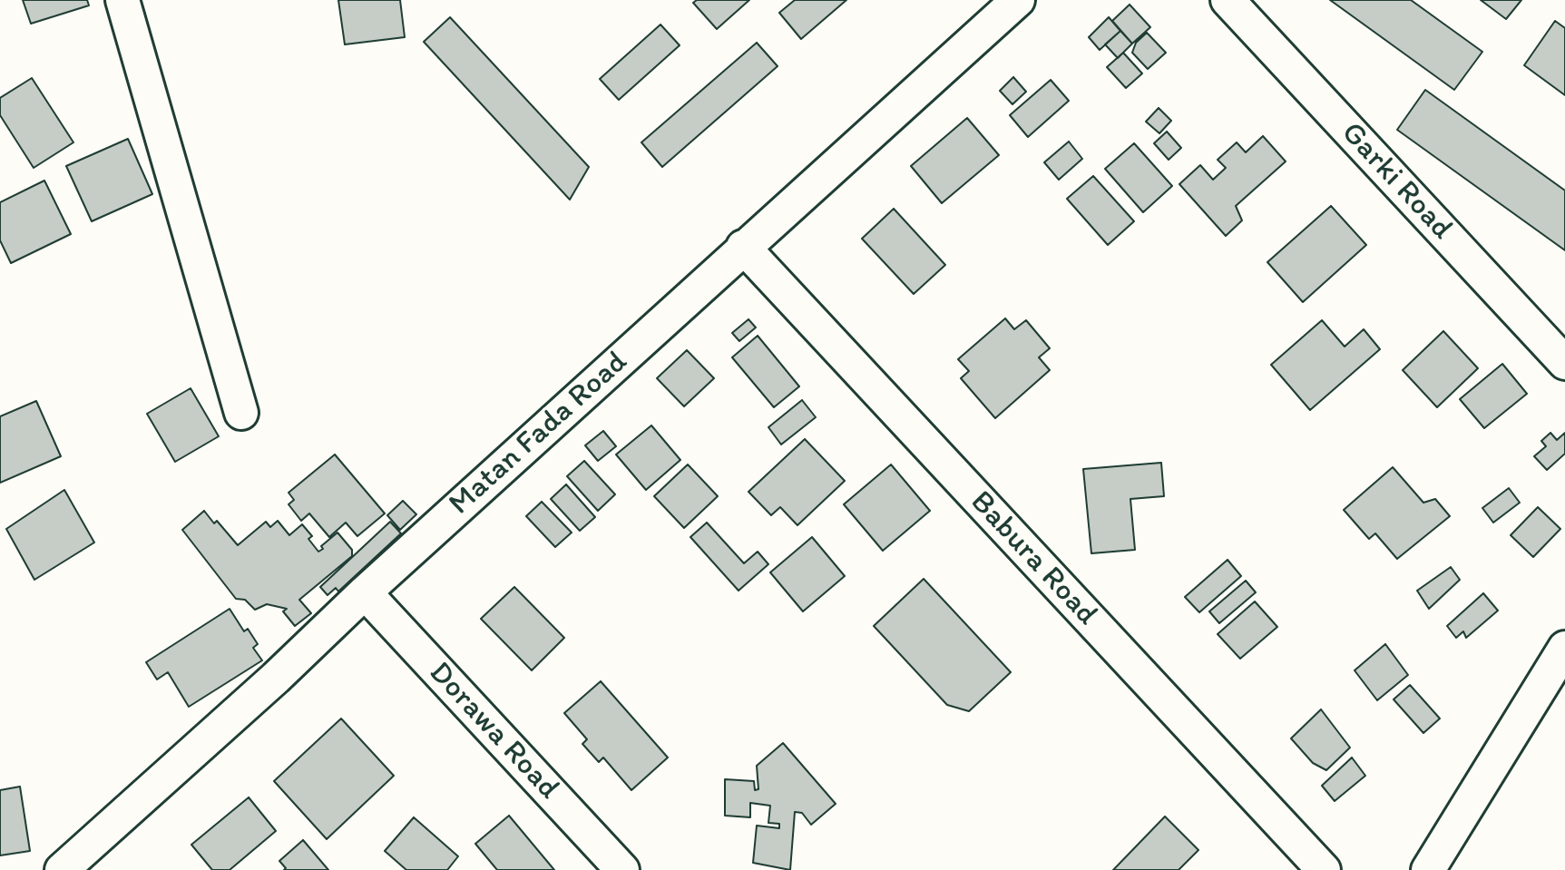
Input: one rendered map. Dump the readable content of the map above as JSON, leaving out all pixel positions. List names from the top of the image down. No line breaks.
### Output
{"streets":{"street":["Garki Road","Matan Fada Road","Babura Road","Dorawa Road"]},"crossings":[["Matan Fada Road","Babura Road"],["Matan Fada Road","Dorawa Road"]]}
